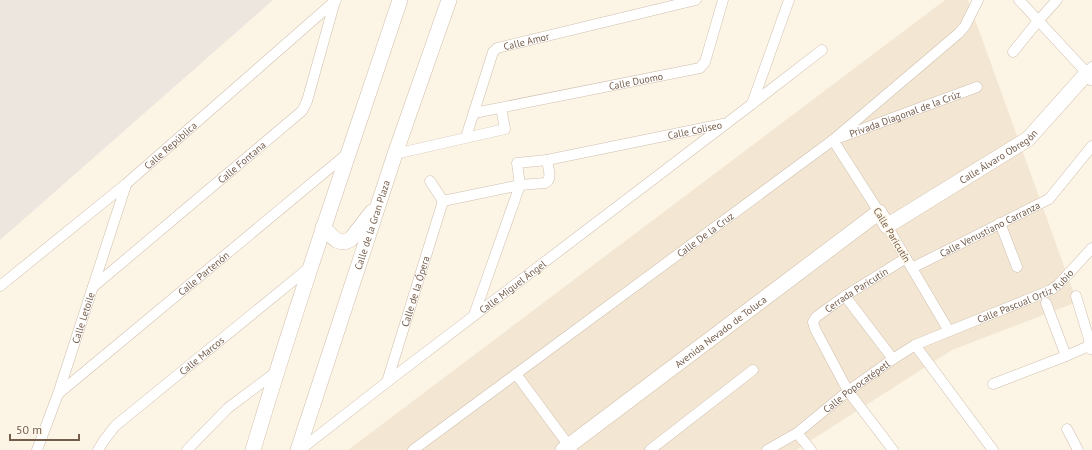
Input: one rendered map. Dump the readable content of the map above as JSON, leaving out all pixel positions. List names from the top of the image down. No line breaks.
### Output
{"streets":{"street":["Calle Amor","Calle Duomo","Privada Diagonal de la Crúz","Calle Coliseo","Calle República","Calle Álvaro Obregón","Calle Fontana","Calle de la Gran Plaza","Calle Venustiano Carranza","Calle De la Cruz","Calle Paricutín","Calle Partenón","Calle Miguel Ángel","Calle de la Ópera","Cerrada Paricutín","Calle Pascual Ortíz Rubio","Calle Letoile","Avenida Nevado de Toluca","Calle Marcos","Calle Popocatépetl"]},"crossings":[["Calle Amor","Calle Duomo"],["Privada Diagonal de la Crúz","Calle De la Cruz"],["Privada Diagonal de la Crúz","Calle Paricutín"],["Calle Coliseo","Calle Miguel Ángel"],["Calle República","Calle Fontana"],["Calle República","Calle Letoile"],["Calle Álvaro Obregón","Calle Paricutín"],["Calle Fontana","Calle Letoile"],["Calle de la Gran Plaza","Calle Miguel Ángel"],["Calle Venustiano Carranza","Calle Paricutín"],["Calle De la Cruz","Calle Paricutín"],["Calle Paricutín","Cerrada Paricutín"],["Calle Paricutín","Calle Pascual Ortíz Rubio"],["Calle Paricutín","Avenida Nevado de Toluca"],["Calle Paricutín","Calle Popocatépetl"],["Calle Partenón","Calle Letoile"],["Calle Miguel Ángel","Calle de la Ópera"],["Cerrada Paricutín","Calle Popocatépetl"],["Calle Pascual Ortíz Rubio","Calle Popocatépetl"]],"scale_bar":"50 m"}
